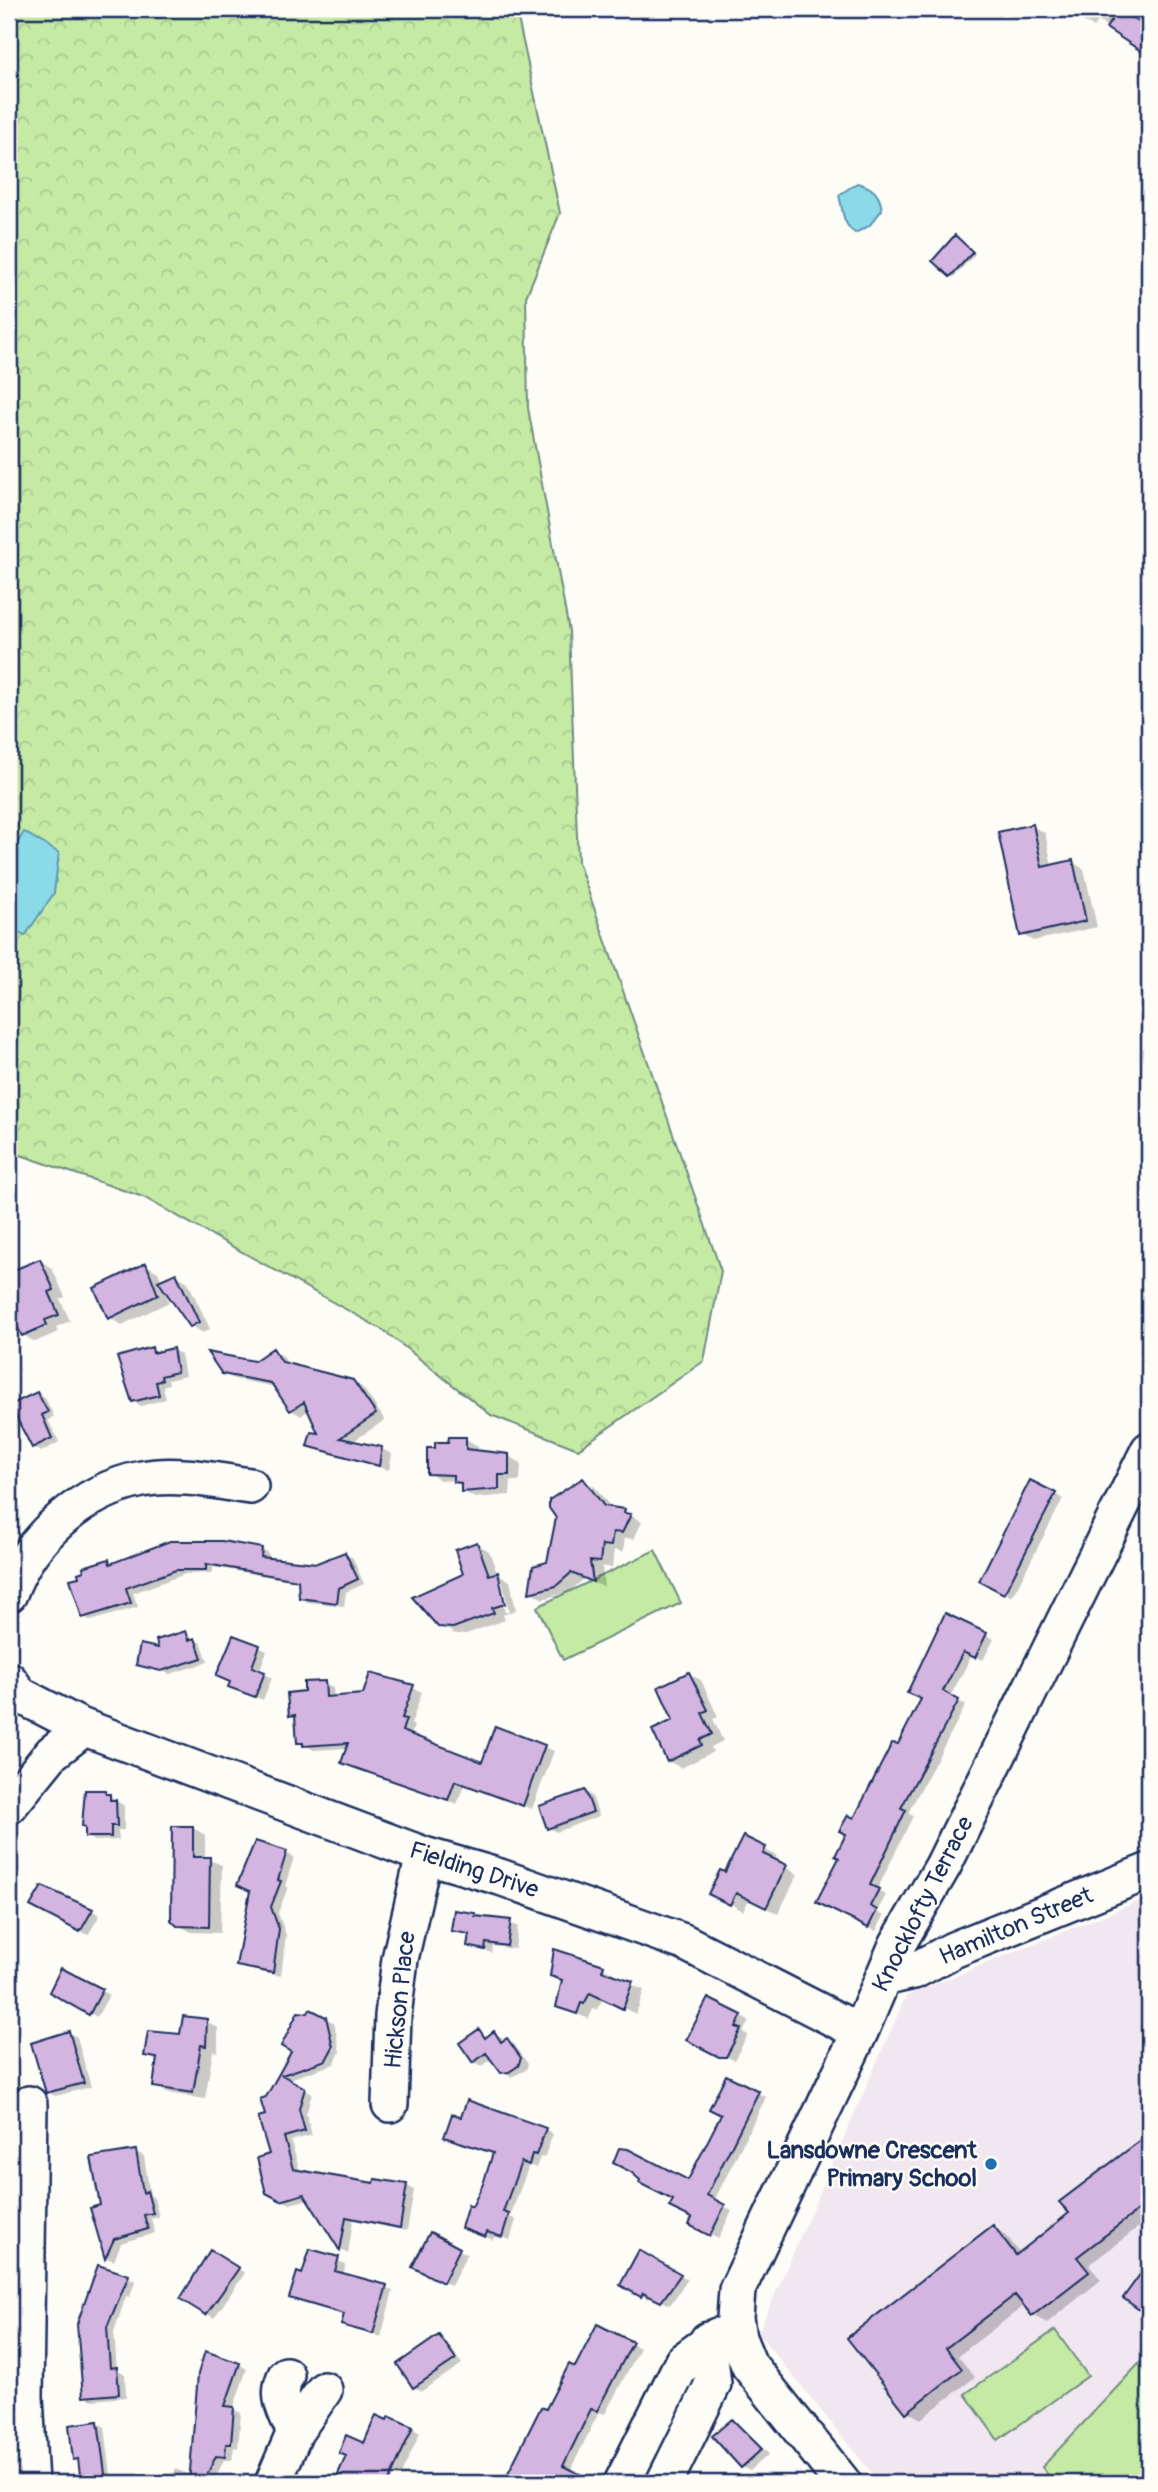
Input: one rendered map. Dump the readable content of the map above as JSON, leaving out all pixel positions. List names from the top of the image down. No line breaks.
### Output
{"streets":{"street":["Fielding Drive","Knocklofty Terrace","Hamilton Street","Hickson Place"]},"crossings":[["Fielding Drive","Knocklofty Terrace"],["Fielding Drive","Hickson Place"],["Knocklofty Terrace","Hamilton Street"]],"places":["Lansdowne Crescent Primary School"]}
